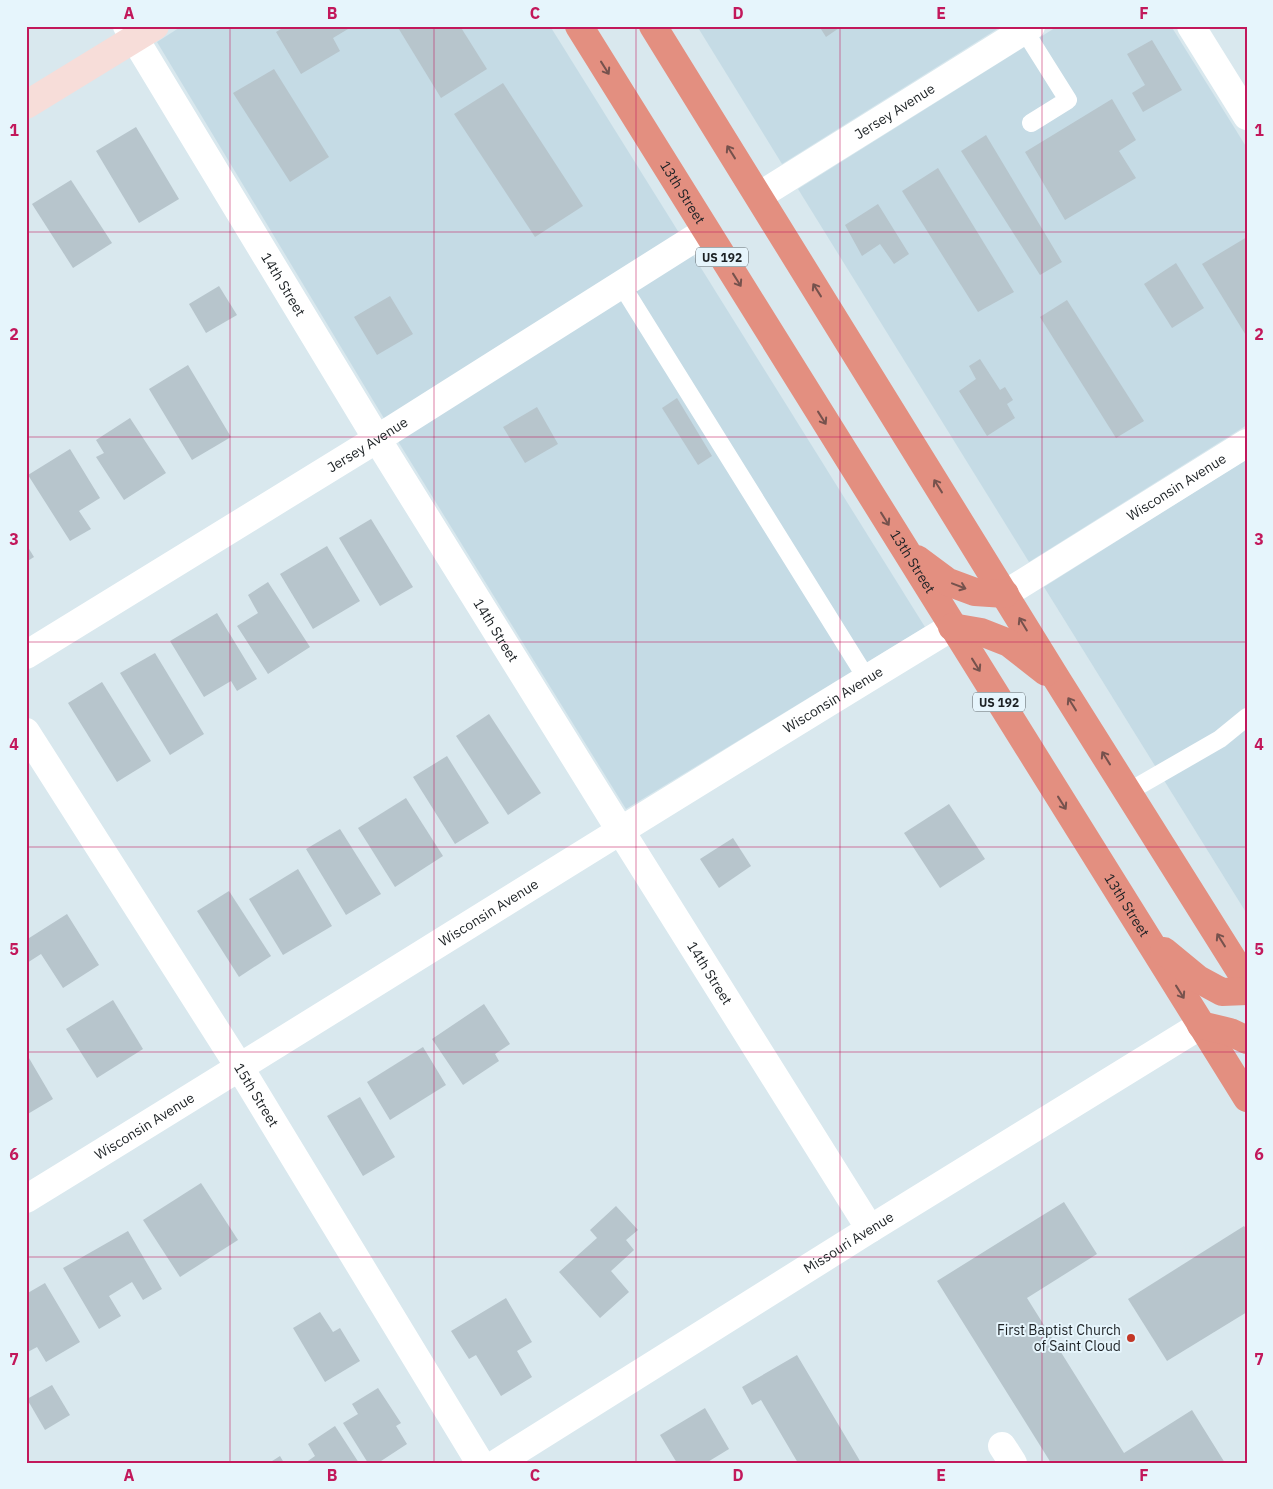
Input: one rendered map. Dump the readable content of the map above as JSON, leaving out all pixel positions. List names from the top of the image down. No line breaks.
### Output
{"streets":{"highway":["13th Street","US 192"],"street":["Jersey Avenue","14th Street","Wisconsin Avenue","15th Street","Missouri Avenue"]},"crossings":[["Jersey Avenue","13th Street"],["Jersey Avenue","14th Street"],["13th Street","Wisconsin Avenue"],["13th Street","Missouri Avenue"],["14th Street","Wisconsin Avenue"],["14th Street","Missouri Avenue"],["Wisconsin Avenue","15th Street"]],"places":["First Baptist Church of Saint Cloud"],"grid":{"columns":["A","B","C","D","E","F"],"rows":["1","2","3","4","5","6","7"]}}
